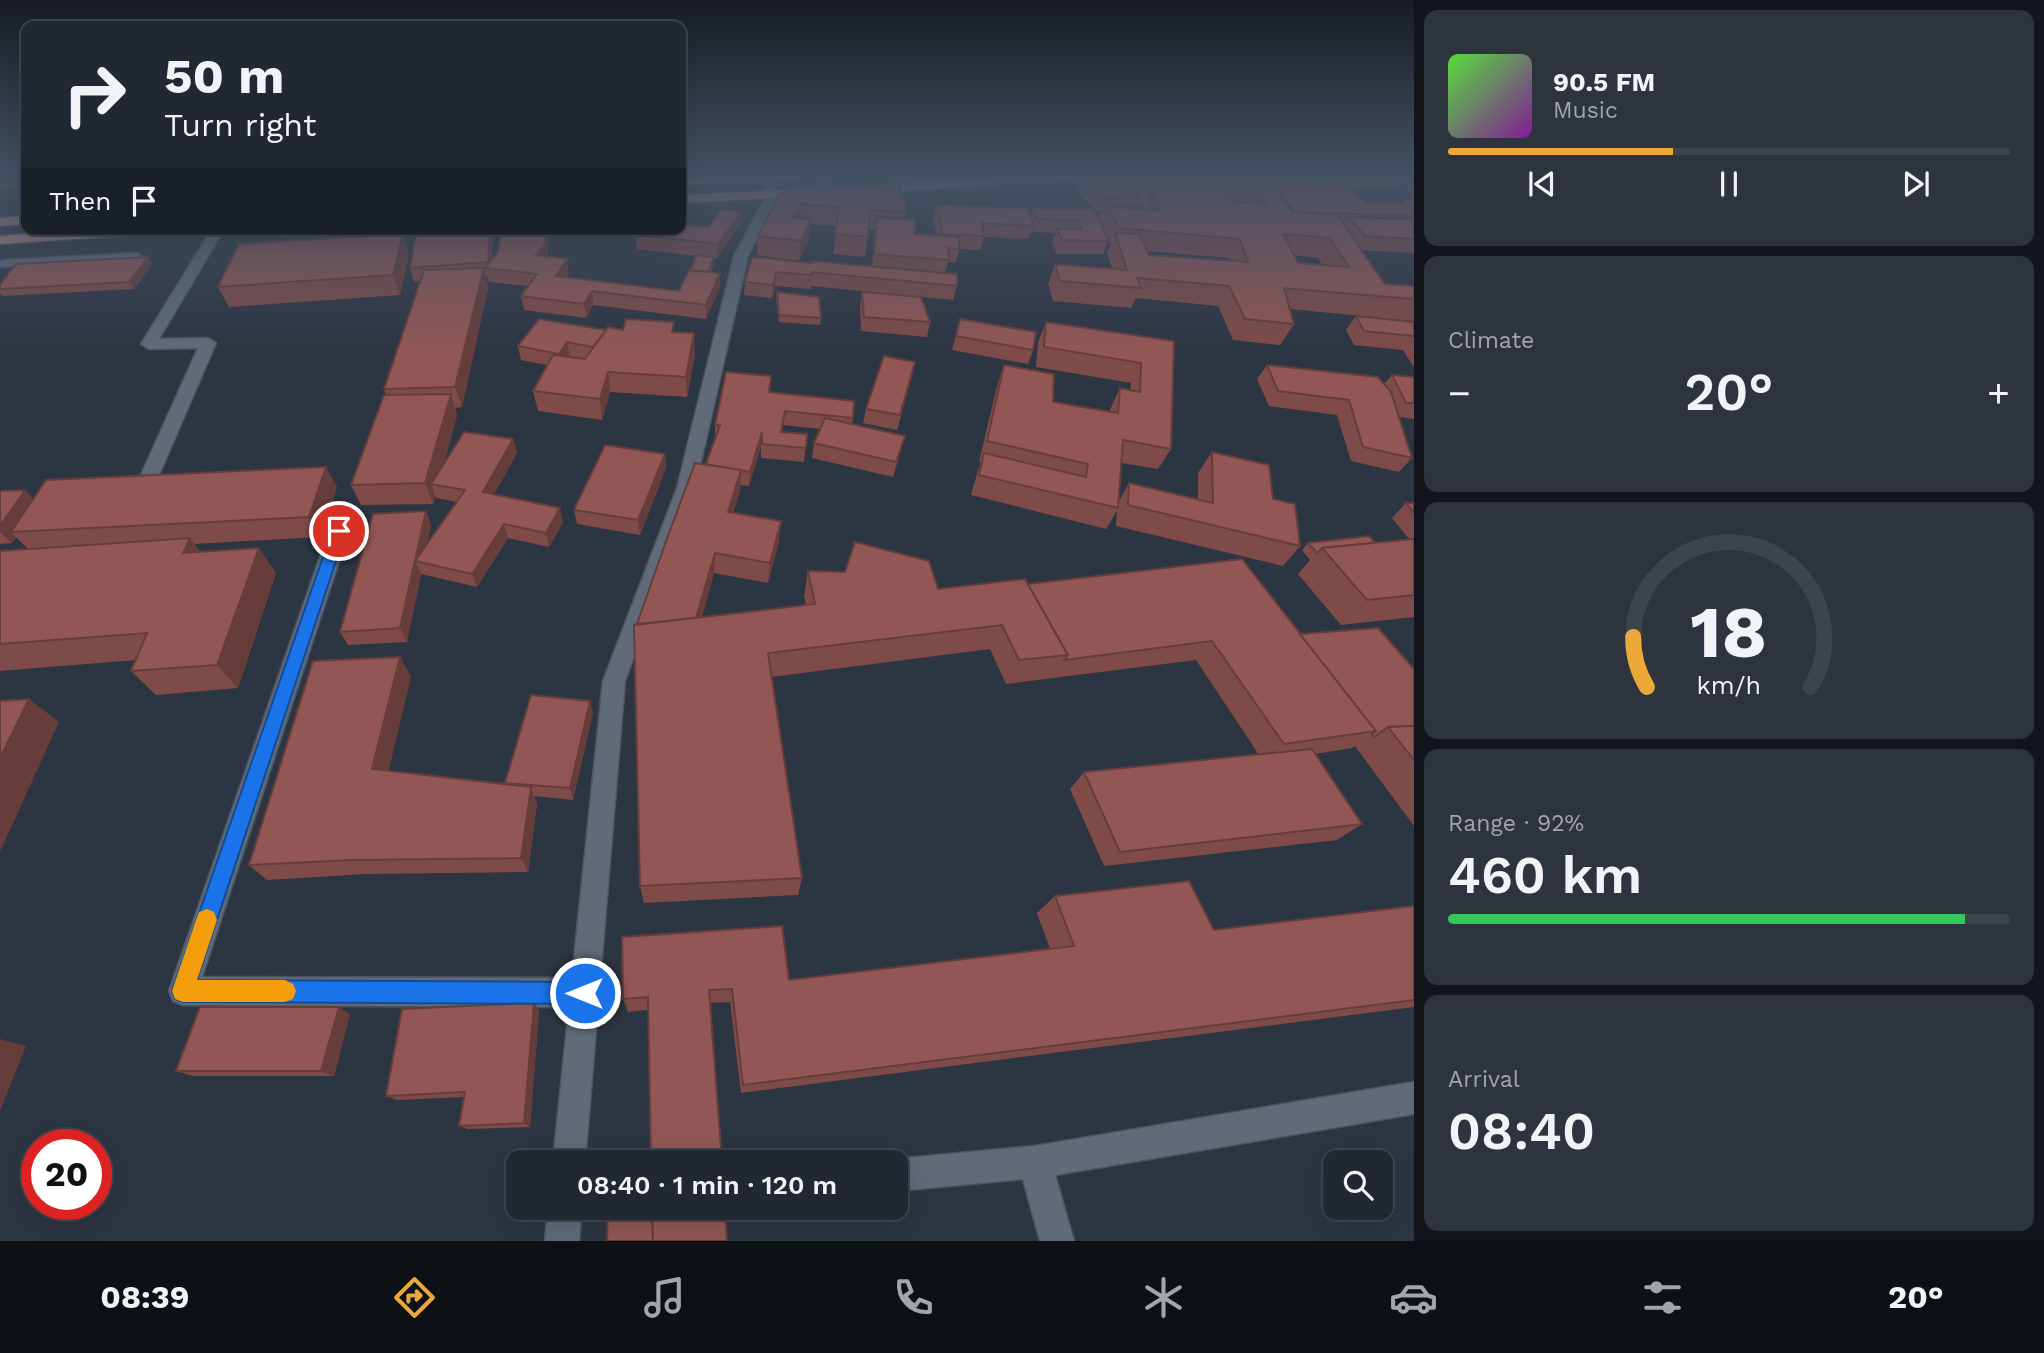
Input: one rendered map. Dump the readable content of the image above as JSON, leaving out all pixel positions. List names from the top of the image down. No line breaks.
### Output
{"page":{"turn":["50 m","Turn right"],"song":["90.5 FM","Music"],"then":"Then","tile":["Climate",["Range · 92%","460 km"],["Arrival","08:40"]],"heat":["−","20°","+"],"limit":"20","trip":"08:40 · 1 min · 120 m","tabs":["08:39","20°"],"gauge":["18","km/h"]}}
